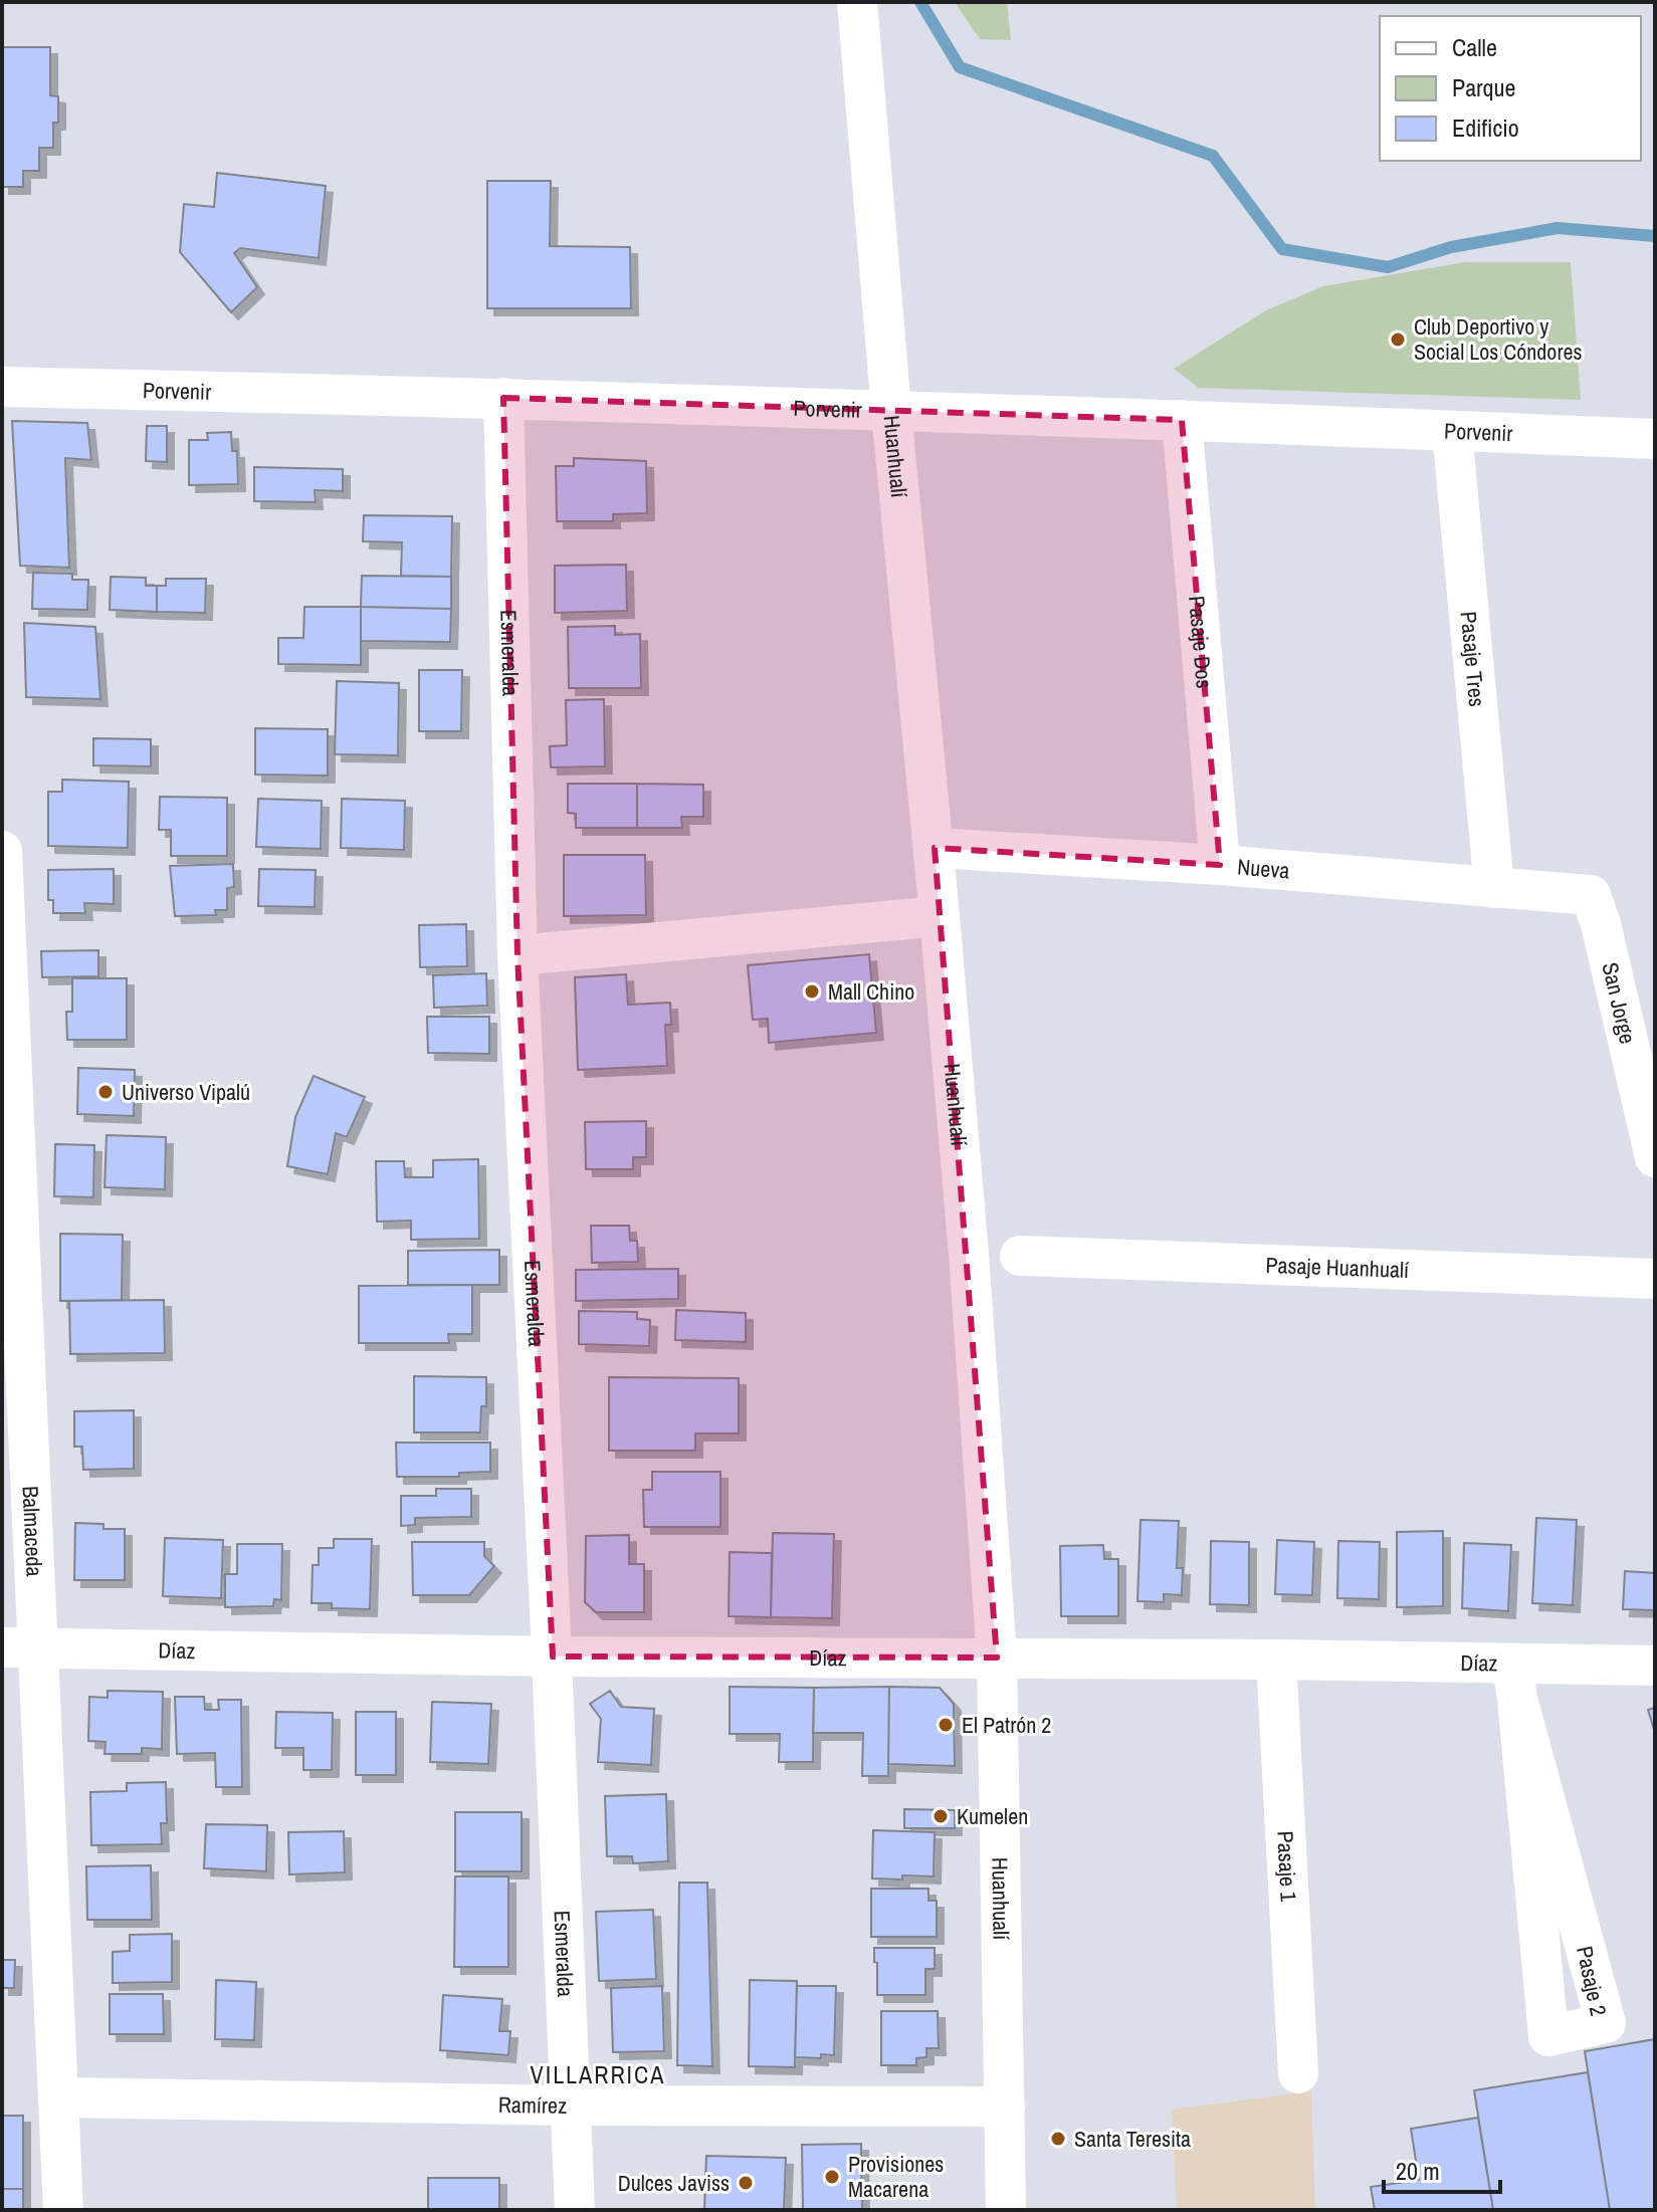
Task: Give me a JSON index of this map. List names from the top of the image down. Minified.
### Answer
{"streets":{"street":["Porvenir","Huanhualí","Pasaje Dos","Esmeralda","Pasaje Tres","Nueva","San Jorge","Pasaje Huanhualí","Balmaceda","Díaz","Pasaje 1","Pasaje 2","Ramírez"]},"crossings":[["Porvenir","Huanhualí"],["Porvenir","Pasaje Dos"],["Porvenir","Esmeralda"],["Porvenir","Pasaje Tres"],["Huanhualí","Nueva"],["Huanhualí","Díaz"],["Huanhualí","Ramírez"],["Pasaje Dos","Nueva"],["Esmeralda","Díaz"],["Esmeralda","Ramírez"],["Pasaje Tres","Nueva"],["Nueva","San Jorge"],["Balmaceda","Díaz"],["Balmaceda","Ramírez"],["Díaz","Pasaje 1"],["Díaz","Pasaje 2"]],"districts":["VILLARRICA"],"places":["Club Deportivo y Social Los Cóndores","Mall Chino","Universo Vipalú","El Patrón 2","Kumelen","Santa Teresita","Provisiones Macarena","Dulces Javiss"],"legend":["Calle","Parque","Edificio"],"scale_bar":"20 m"}
